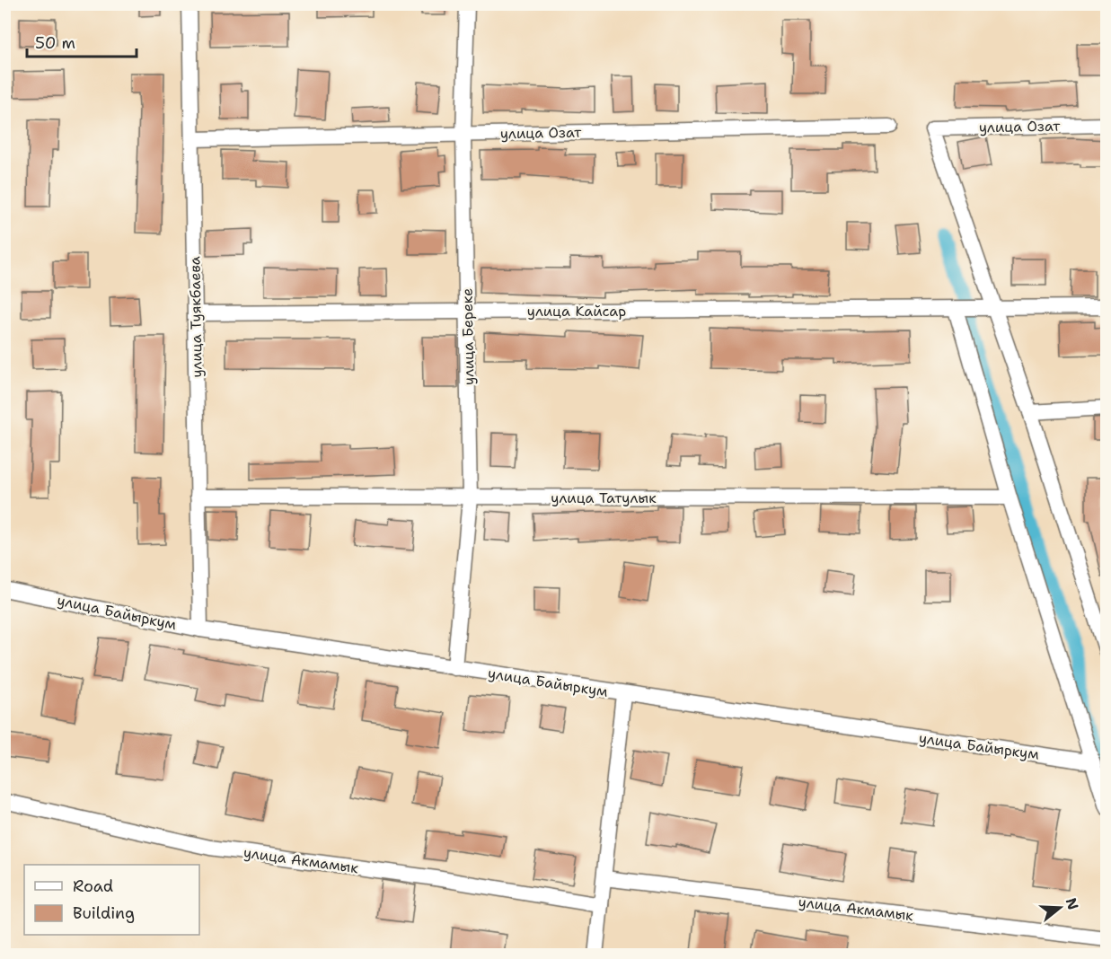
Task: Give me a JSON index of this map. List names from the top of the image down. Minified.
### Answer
{"streets":{"street":["улица Озат","улица Кайсар","улица Туякбаева","улица Береке","улица Татулык","улица Байыркум","улица Акмамык"]},"crossings":[["улица Озат","улица Кайсар"],["улица Озат","улица Туякбаева"],["улица Озат","улица Береке"],["улица Кайсар","улица Туякбаева"],["улица Кайсар","улица Береке"],["улица Туякбаева","улица Татулык"],["улица Туякбаева","улица Байыркум"],["улица Береке","улица Татулык"],["улица Береке","улица Байыркум"]],"legend":["Road","Building"],"scale_bar":"50 m","north":"right"}
